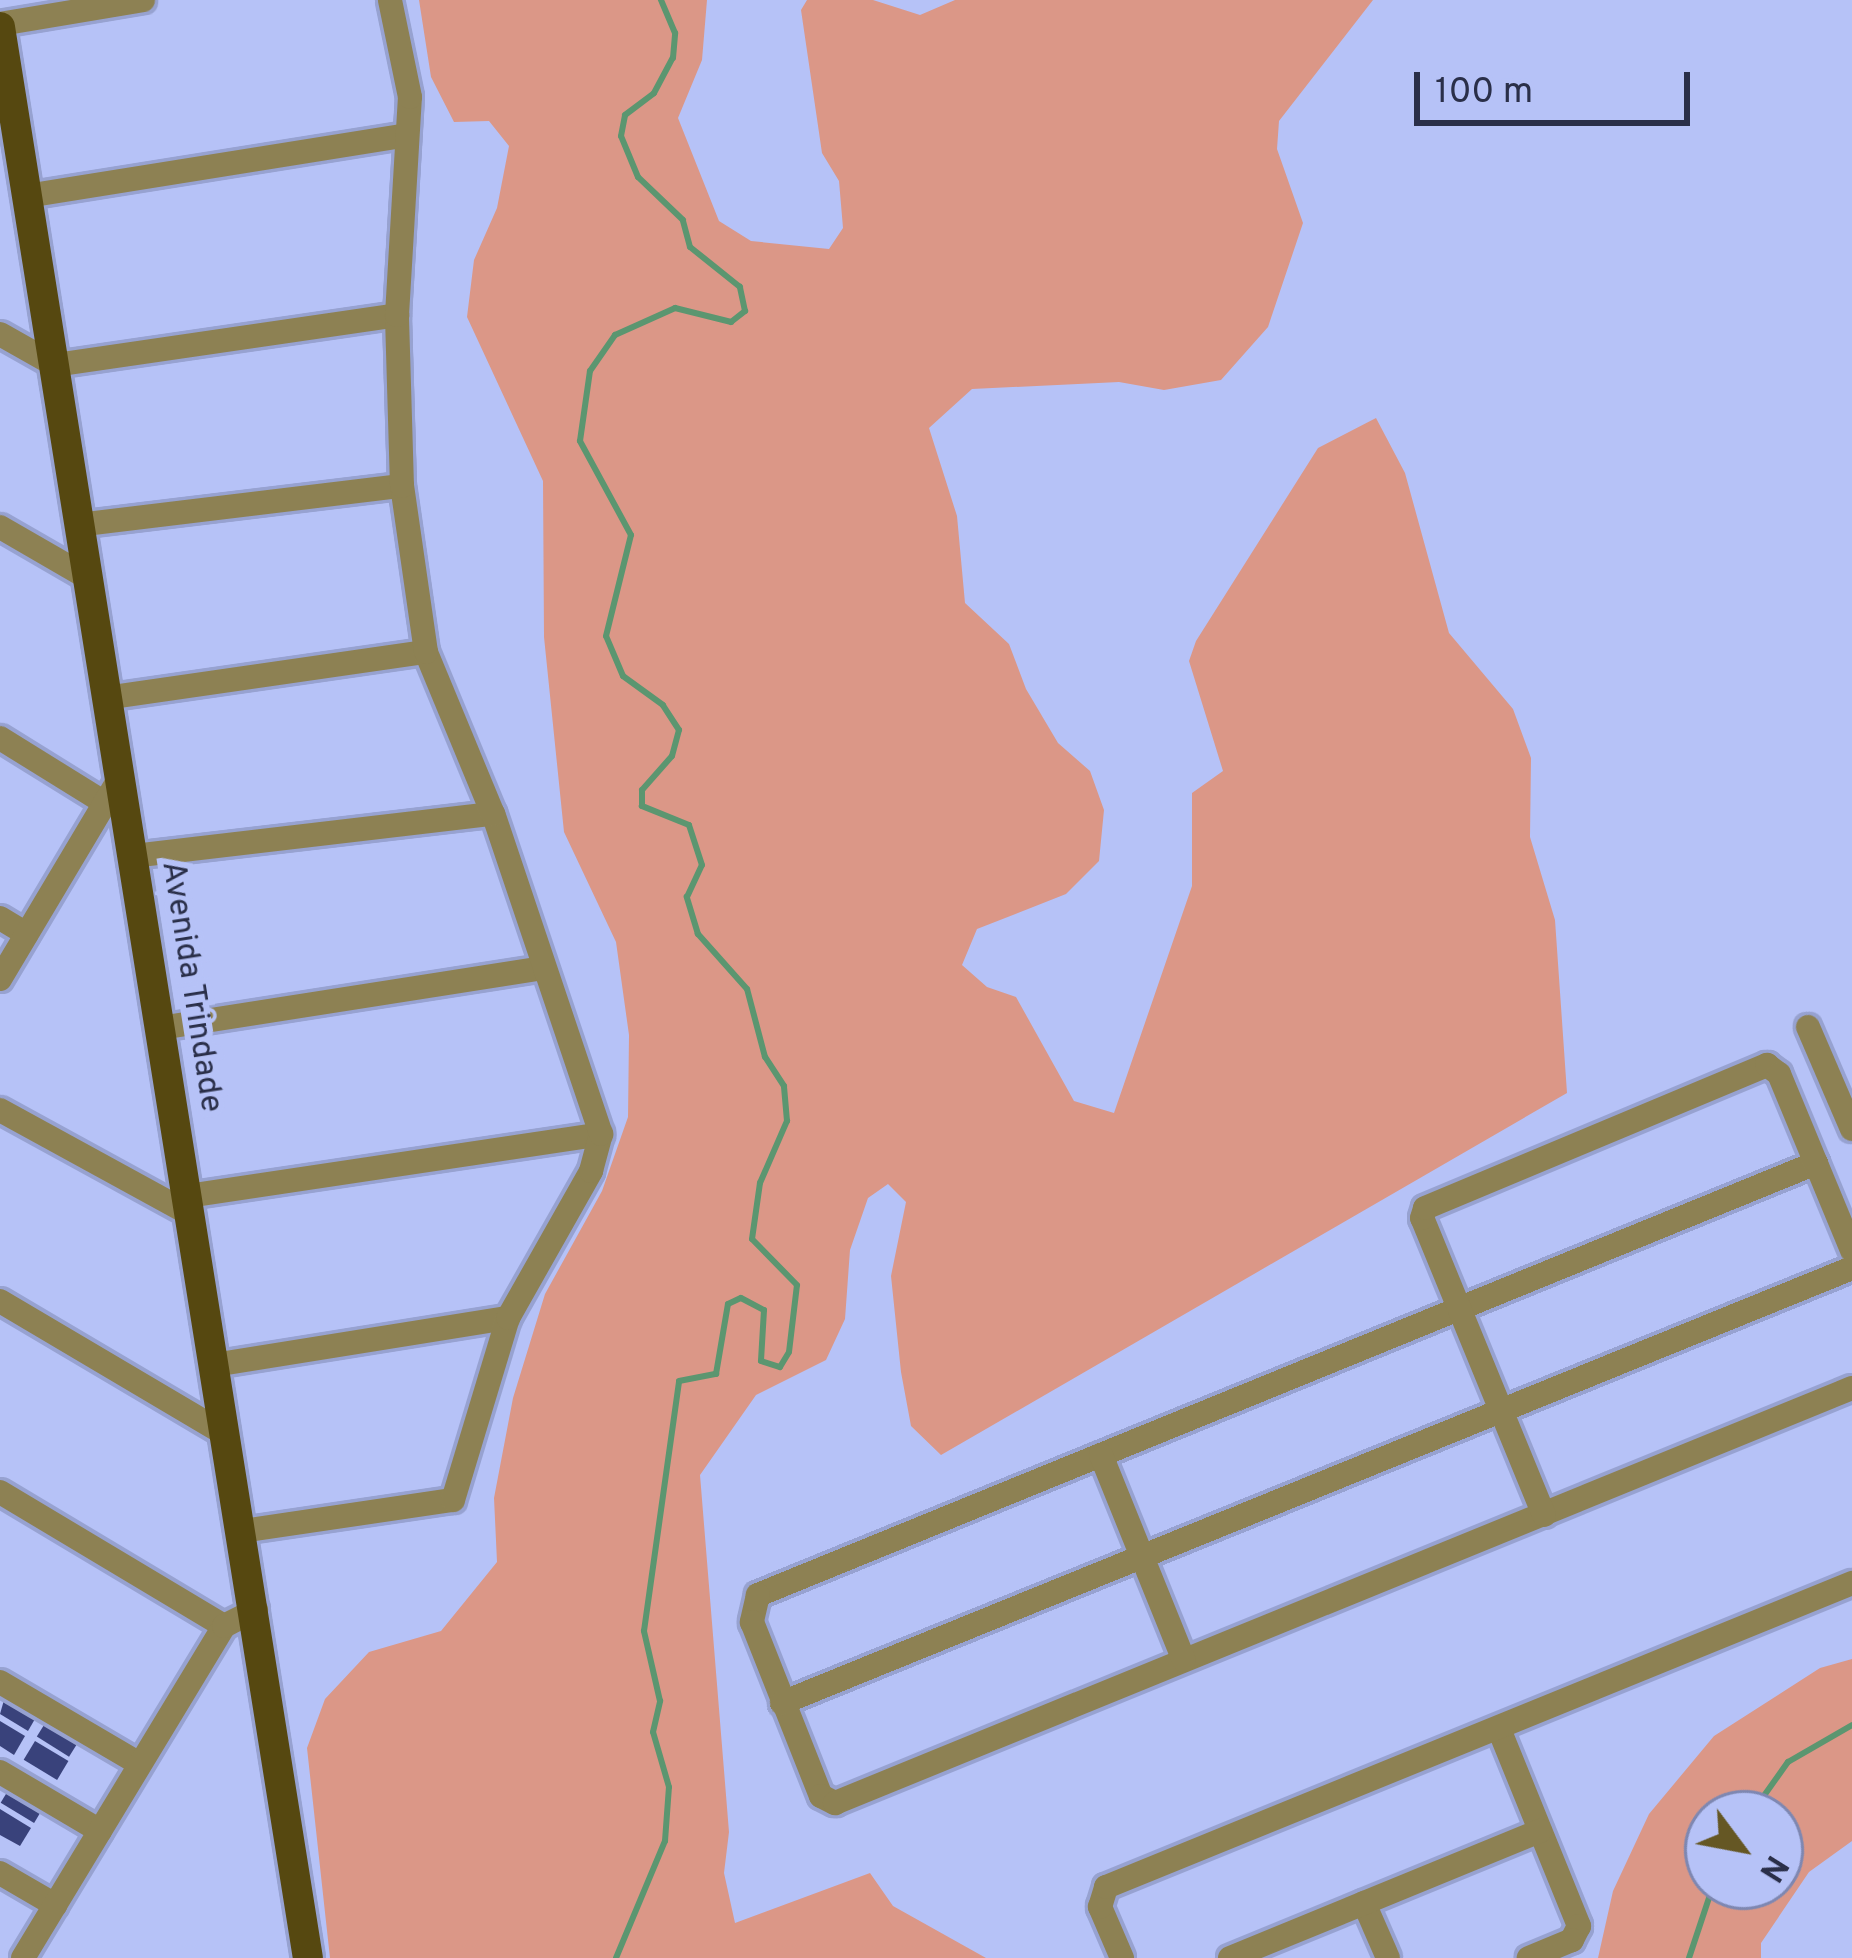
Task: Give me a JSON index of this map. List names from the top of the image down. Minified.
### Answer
{"streets":{"main road":["Avenida Trindade"]},"scale_bar":"100 m","north":"bottom right"}
